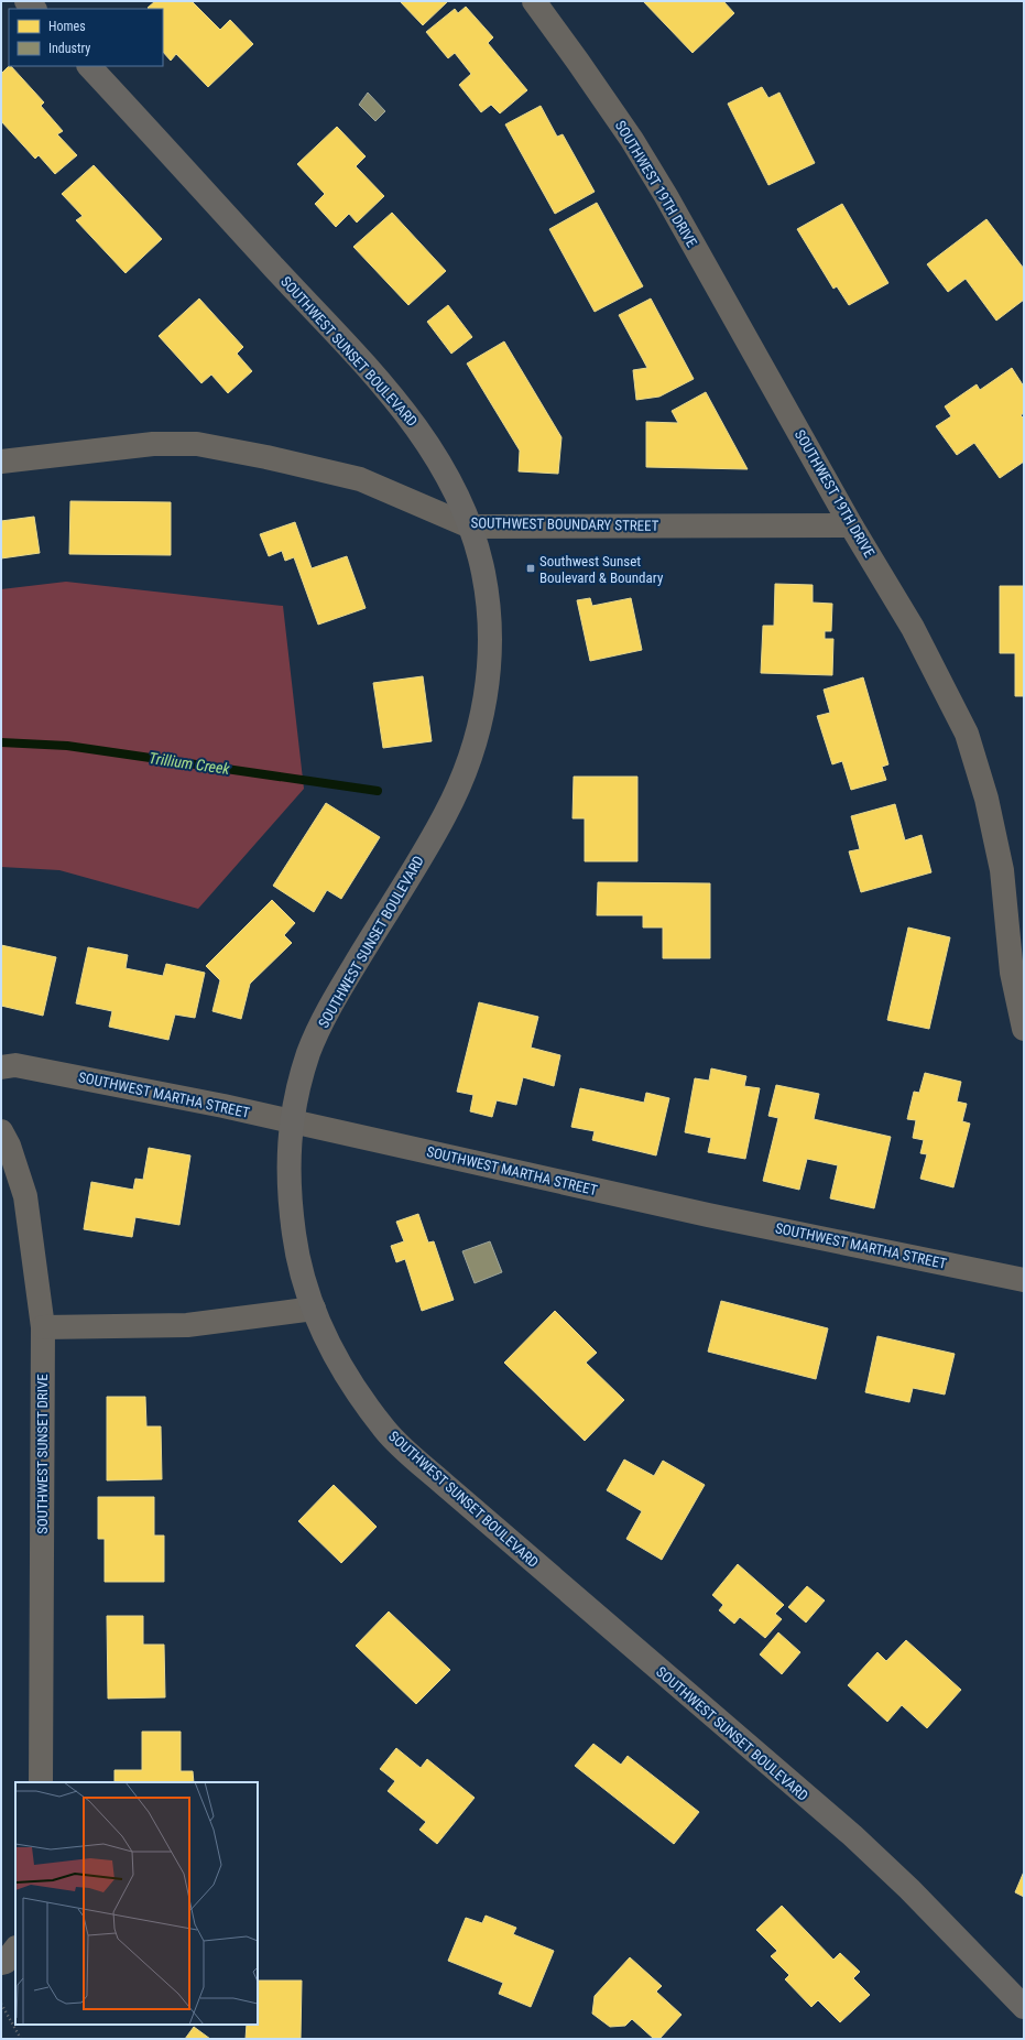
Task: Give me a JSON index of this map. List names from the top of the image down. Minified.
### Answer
{"streets":{"street":["SOUTHWEST 19TH DRIVE","SOUTHWEST SUNSET BOULEVARD","SOUTHWEST BOUNDARY STREET","SOUTHWEST MARTHA STREET","SOUTHWEST SUNSET DRIVE"]},"crossings":[["SOUTHWEST 19TH DRIVE","SOUTHWEST BOUNDARY STREET"],["SOUTHWEST SUNSET BOULEVARD","SOUTHWEST BOUNDARY STREET"],["SOUTHWEST SUNSET BOULEVARD","SOUTHWEST MARTHA STREET"]],"water":["Trillium Creek"],"places":{"transit":["Southwest Sunset Boulevard & Boundary"]},"legend":["Homes","Industry"]}
